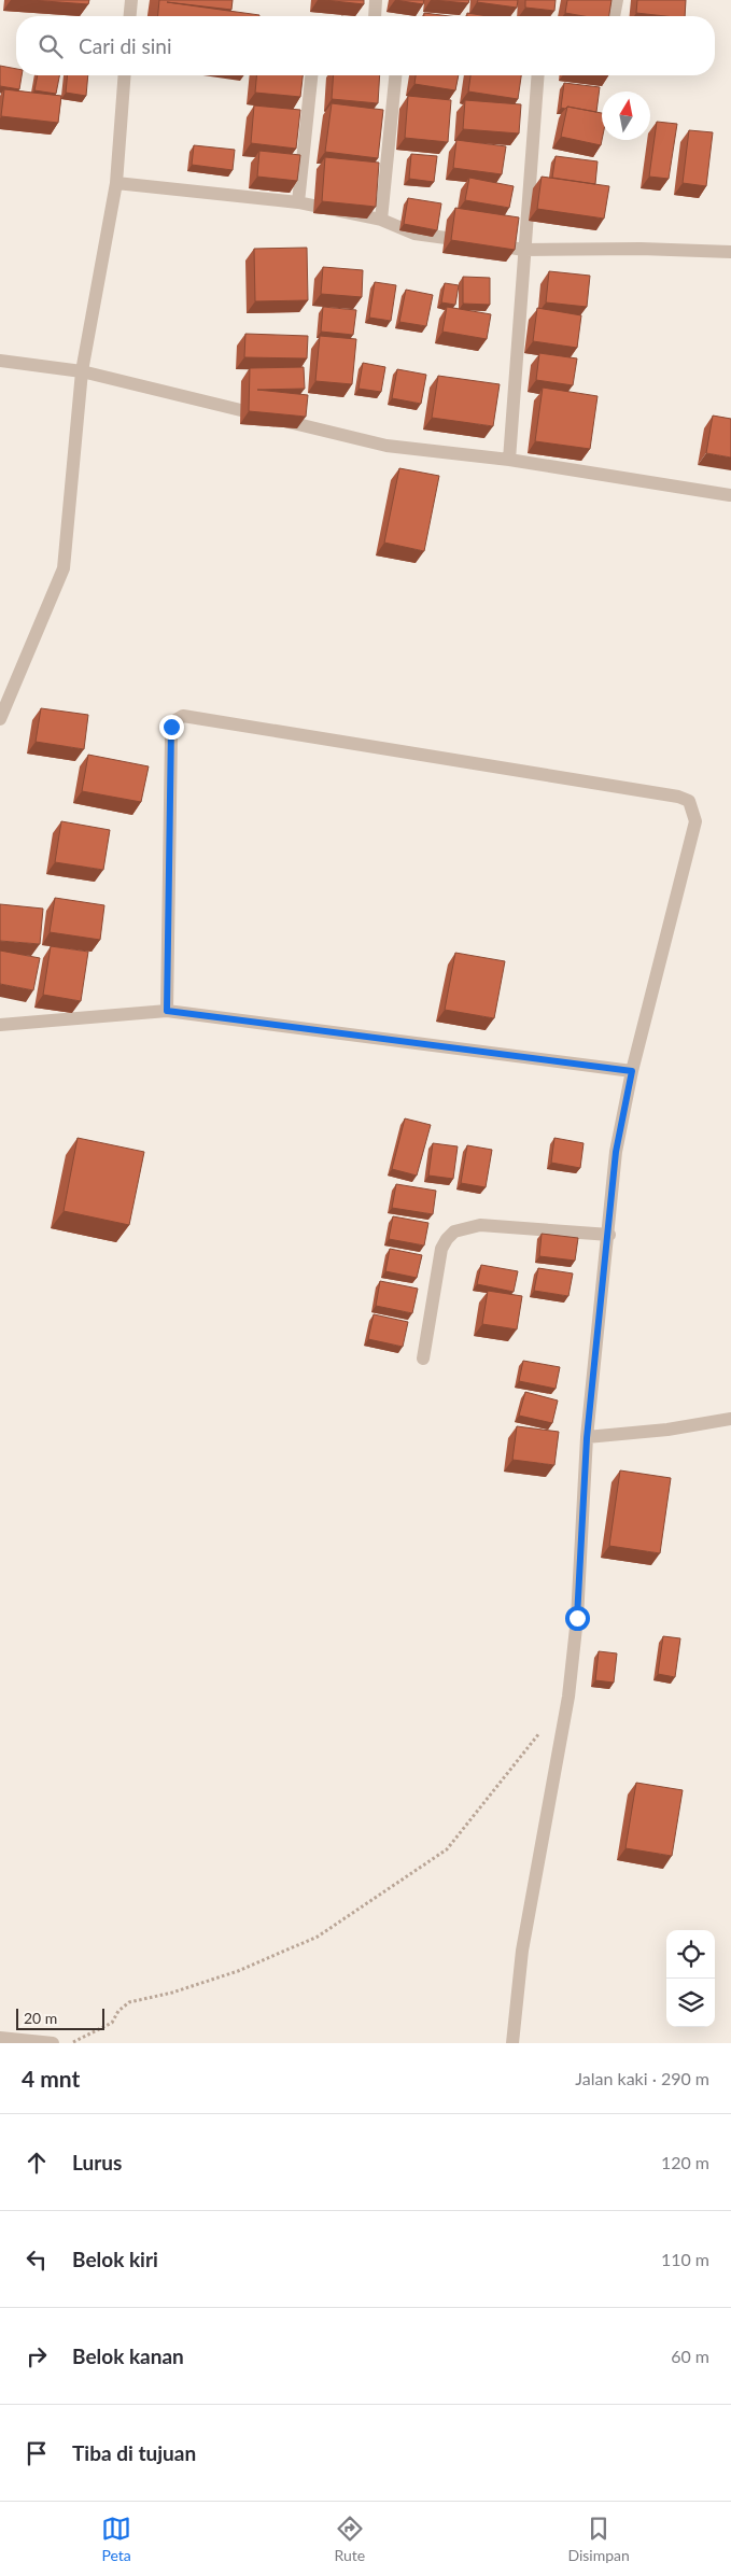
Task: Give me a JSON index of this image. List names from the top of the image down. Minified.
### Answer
{"scale_bar":"20 m","north":"top","page":{"search":"Cari di sini","scale":"20 m","heading":["4 mnt","Jalan kaki · 290 m"],"list":[["Lurus","120 m"],["Belok kiri","110 m"],["Belok kanan","60 m"],"Tiba di tujuan"],"nav":["Peta","Rute","Disimpan"]}}
